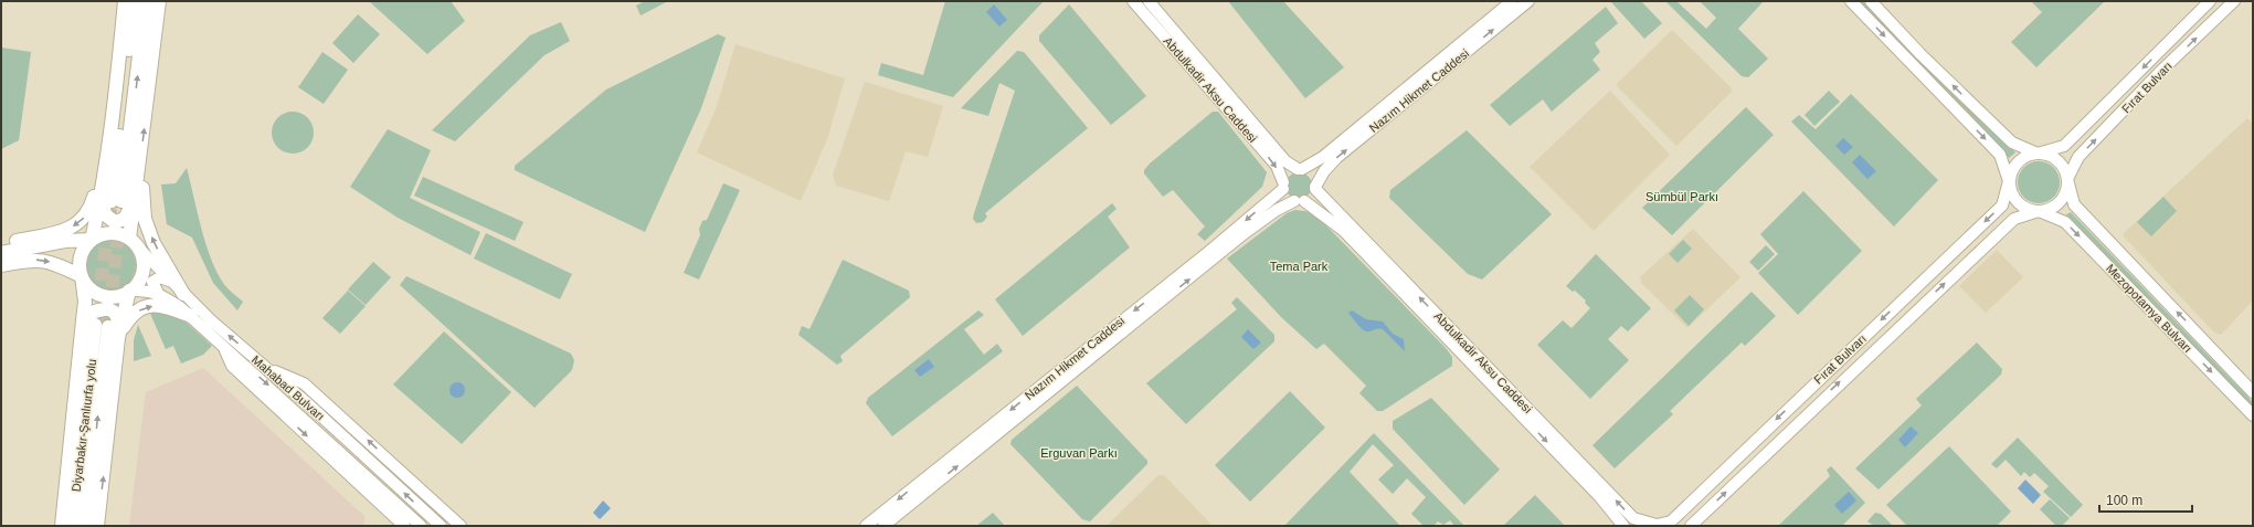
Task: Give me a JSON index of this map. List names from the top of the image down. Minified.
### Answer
{"streets":{"highway":["Diyarbakır-Şanlıurfa yolu"],"main road":["Fırat Bulvarı","Abdulkadir Aksu Caddesi","Nazım Hikmet Caddesi","Mezopotamya Bulvarı","Mahabad Bulvarı"]},"crossings":[["Fırat Bulvarı","Abdulkadir Aksu Caddesi"],["Fırat Bulvarı","Mezopotamya Bulvarı"],["Abdulkadir Aksu Caddesi","Nazım Hikmet Caddesi"]],"parks":["Sümbül Parkı","Tema Park","Erguvan Parkı"],"scale_bar":"100 m"}
